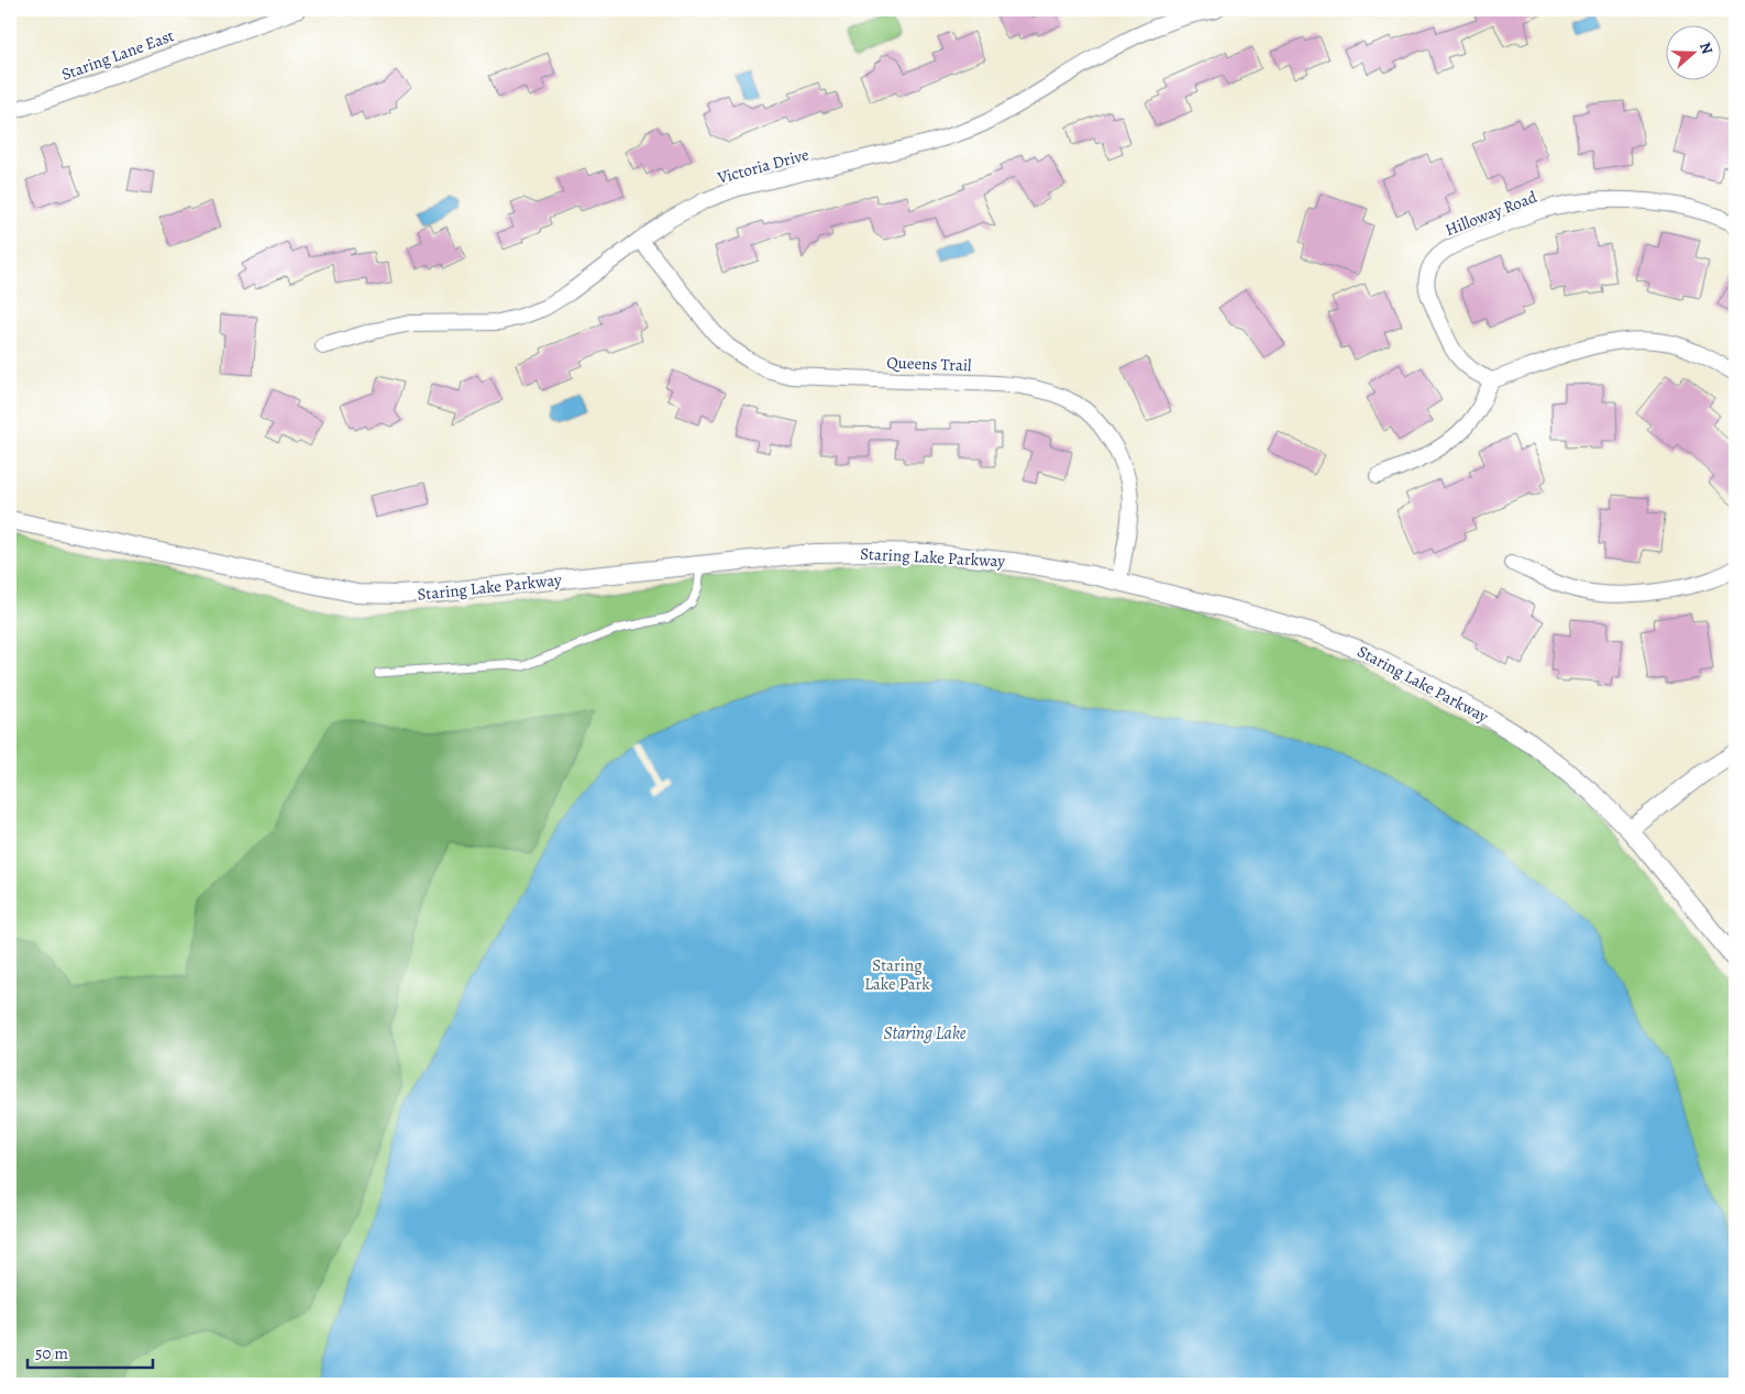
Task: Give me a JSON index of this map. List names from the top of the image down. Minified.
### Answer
{"streets":{"street":["Staring Lane East","Victoria Drive","Hilloway Road","Queens Trail","Staring Lake Parkway"]},"crossings":[["Victoria Drive","Queens Trail"],["Queens Trail","Staring Lake Parkway"]],"water":["Staring Lake"],"parks":["Staring Lake Park"],"scale_bar":"50 m","north":"right"}
